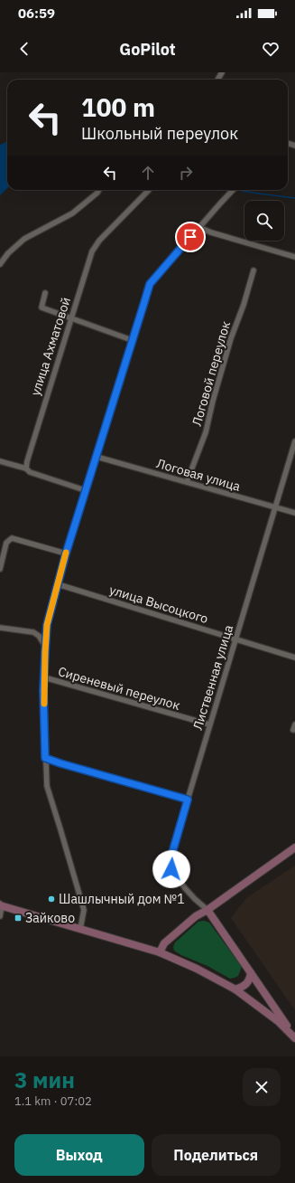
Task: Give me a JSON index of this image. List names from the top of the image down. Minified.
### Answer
{"streets":{"street":["улица Ахматовой","Логовой переулок","Логовая улица","улица Высоцкого","Лиственная улица","Сиреневый переулок"]},"crossings":[["Логовой переулок","Логовая улица"],["Логовая улица","Лиственная улица"],["улица Высоцкого","Лиственная улица"],["Лиственная улица","Сиреневый переулок"]],"places":{"other":["Шашлычный дом №1"],"transit":["Зайково"]},"page":{"status":"06:59","header":"GoPilot","turn":["100 m","Школьный переулок"],"heading":["3 мин","1.1 km · 07:02"],"buttons":["Выход","Поделиться"]}}
